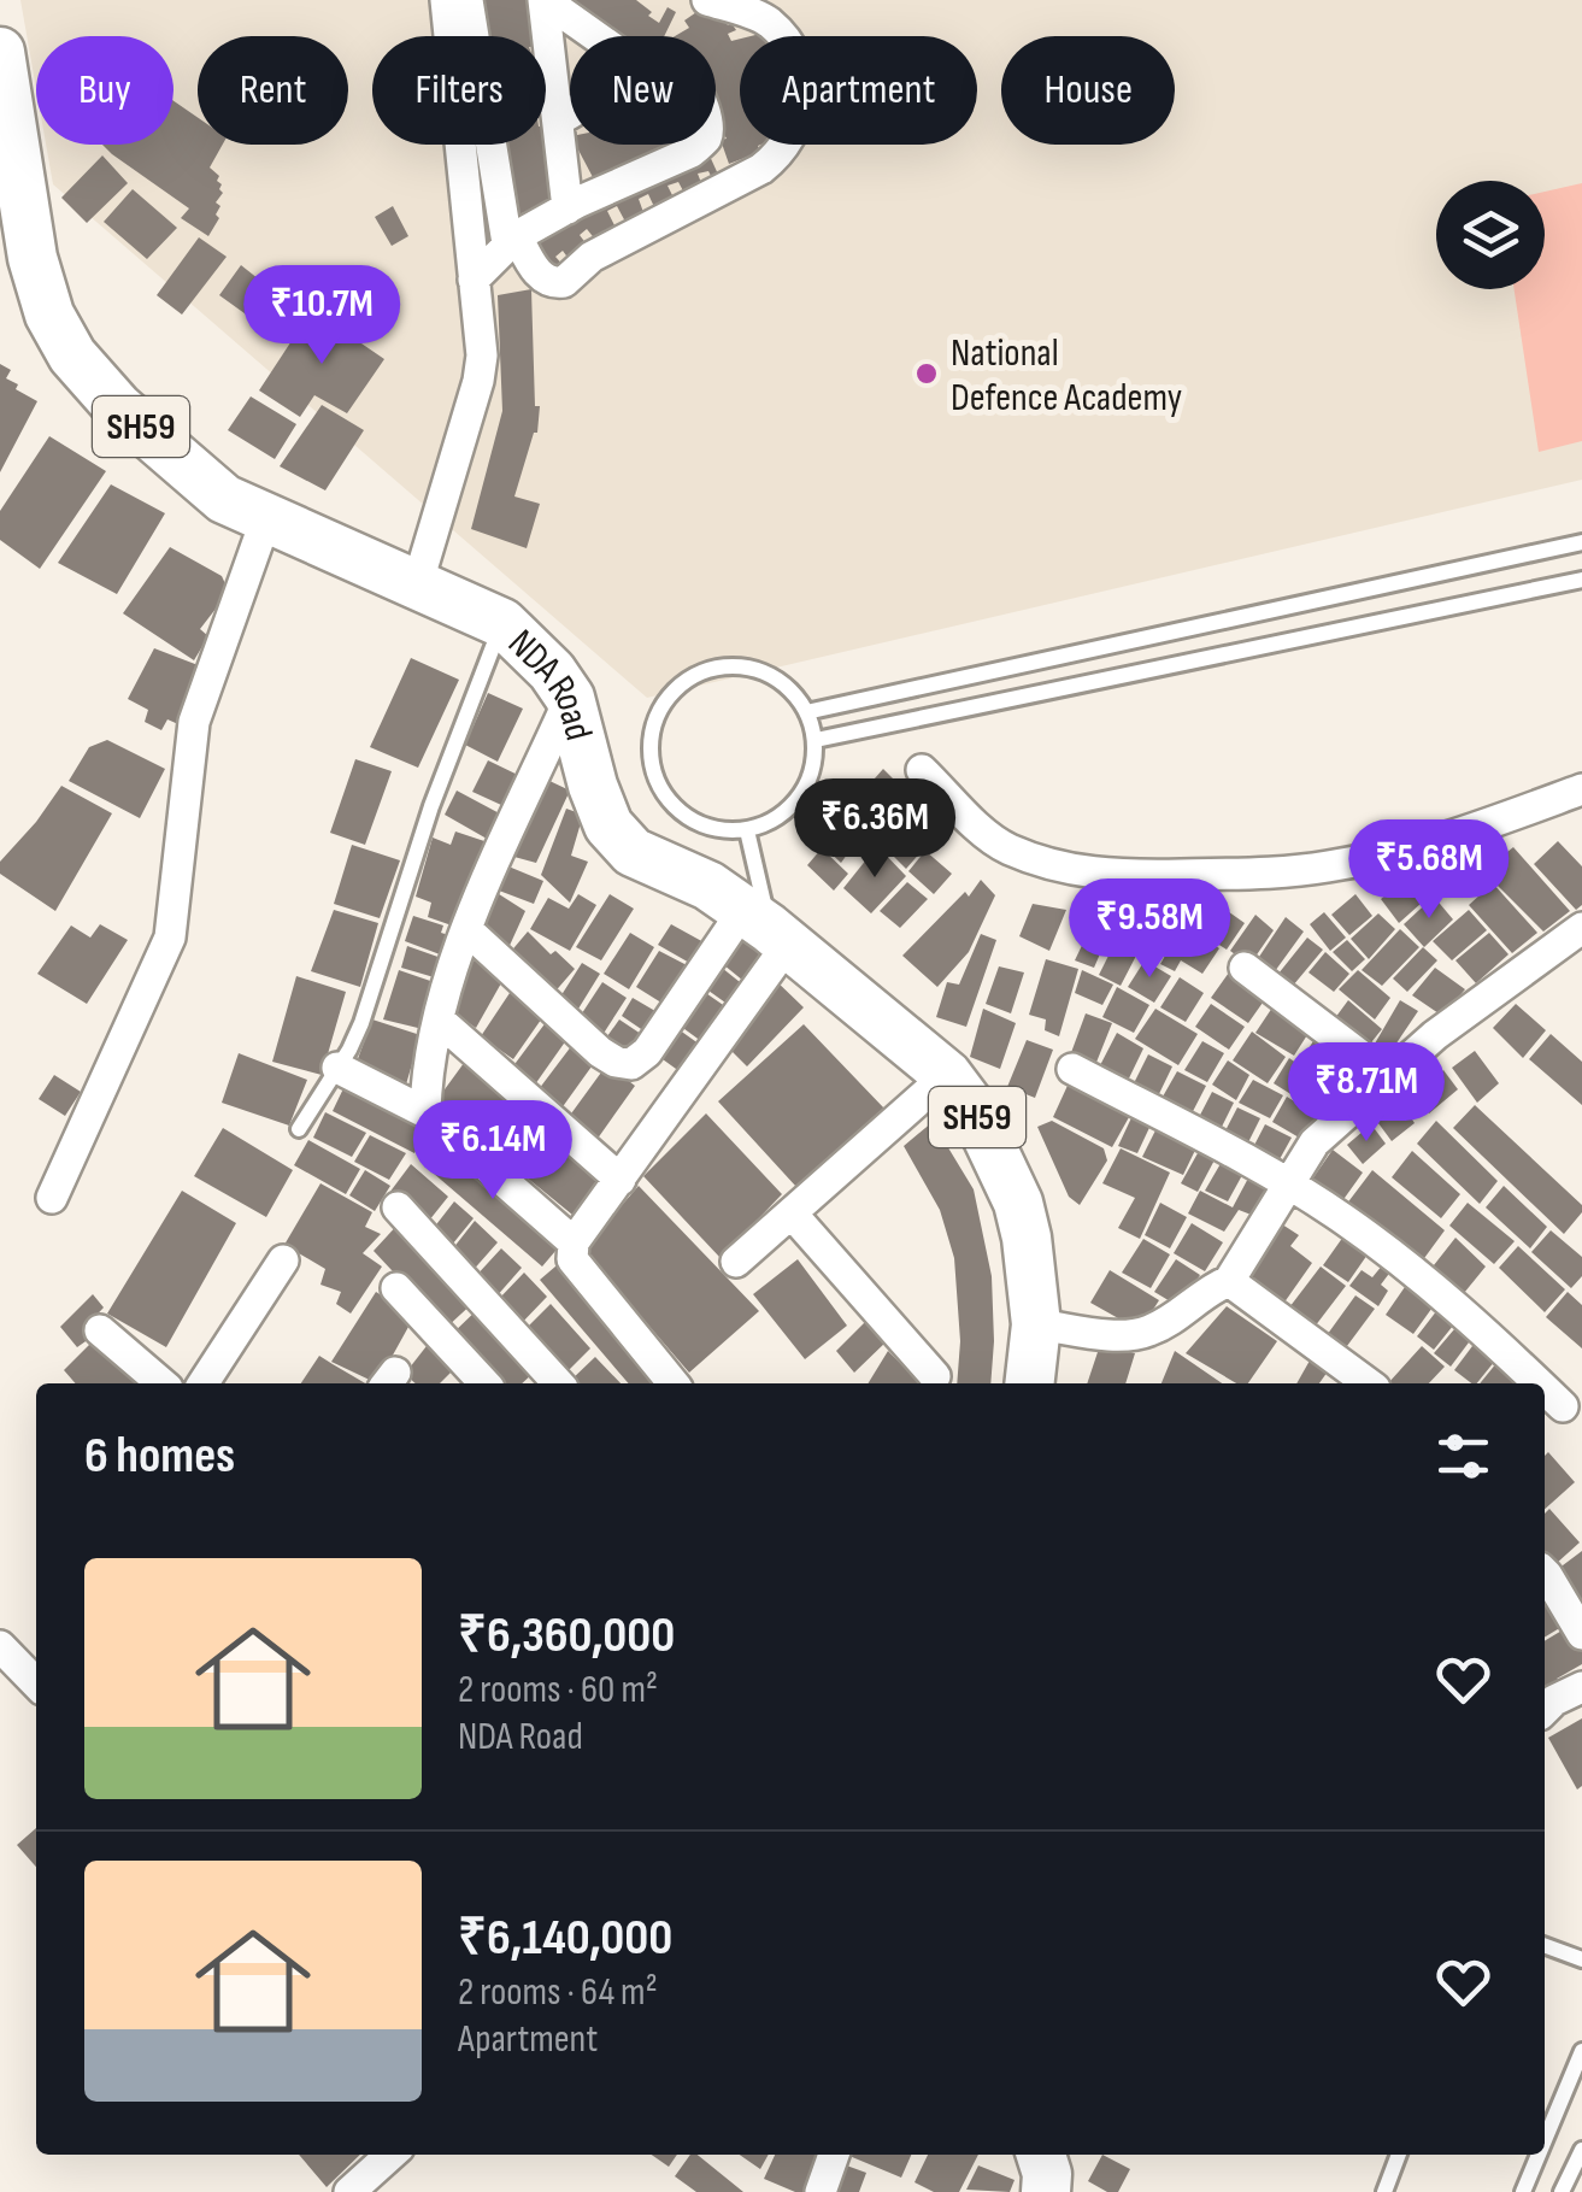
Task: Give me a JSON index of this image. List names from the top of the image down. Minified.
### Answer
{"streets":{"main road":["SH59","NDA Road"]},"places":["National Defence Academy"],"page":{"chip":["Buy","Rent","Filters","New","Apartment","House"],"price":["₹10.7M","₹6.36M","₹5.68M","₹9.58M","₹8.71M","₹6.14M"],"heading":"6 homes","list":[{"name":"₹6,360,000","note":"2 rooms · 60 m² · NDA Road"},{"name":"₹6,140,000","note":"2 rooms · 64 m² · Apartment"}]}}
